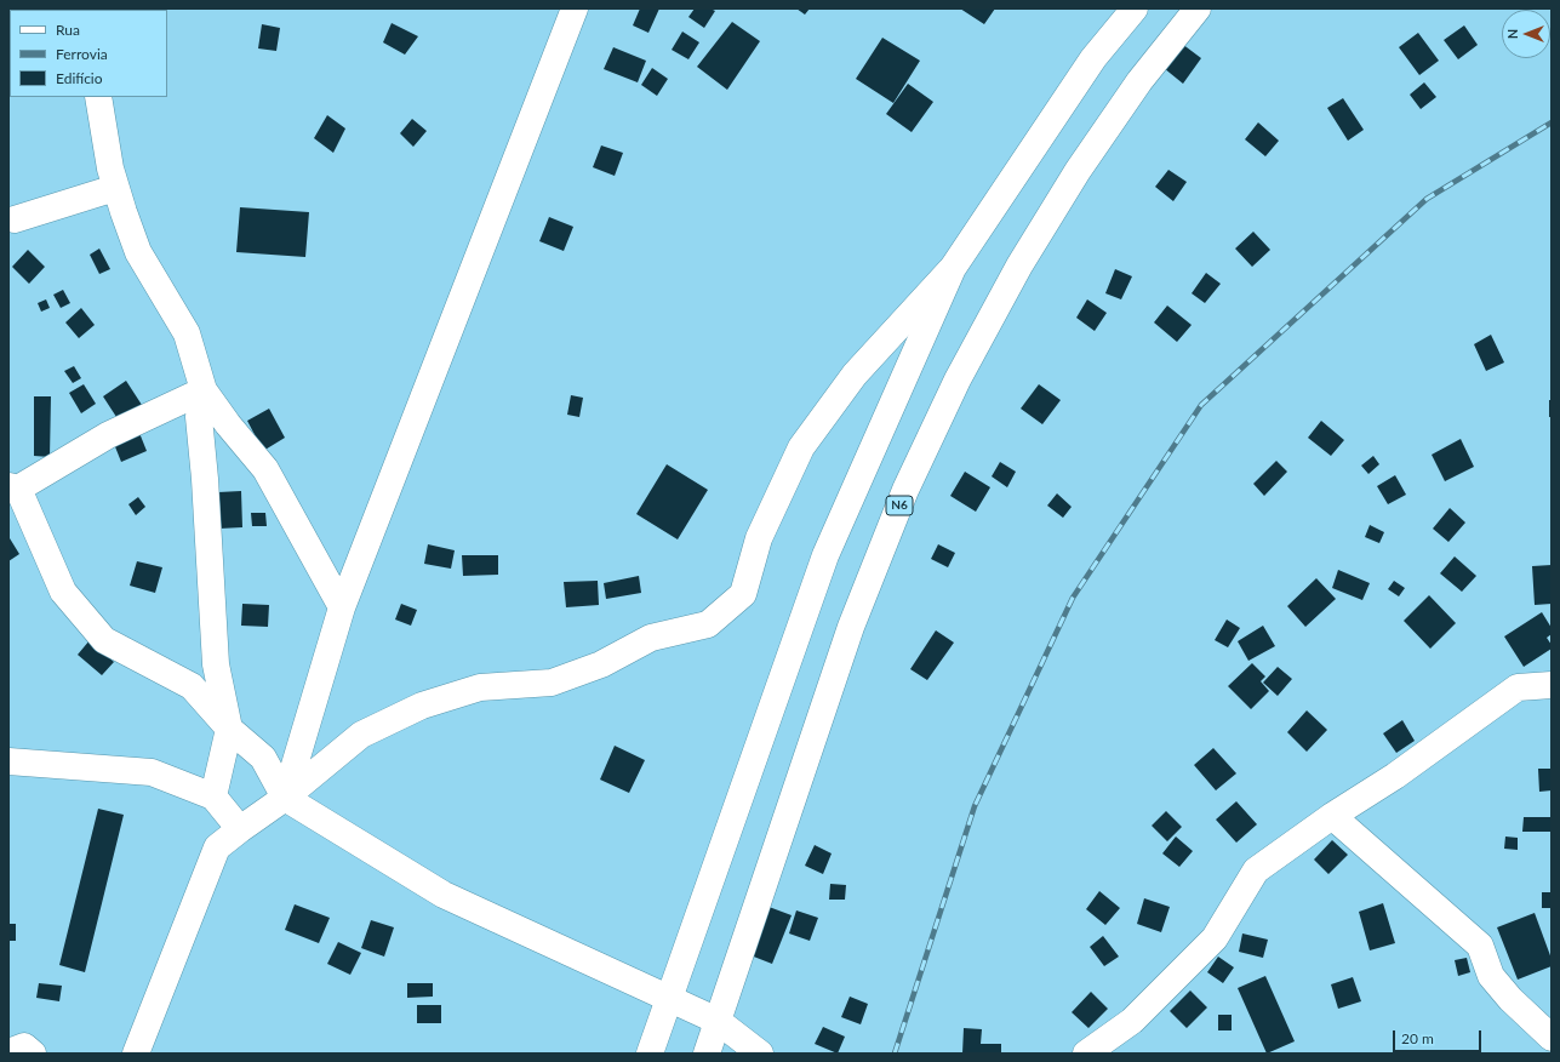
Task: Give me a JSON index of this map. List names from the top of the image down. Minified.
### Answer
{"streets":{"main road":["N6"]},"legend":["Rua","Ferrovia","Edifício"],"scale_bar":"20 m","north":"left"}
